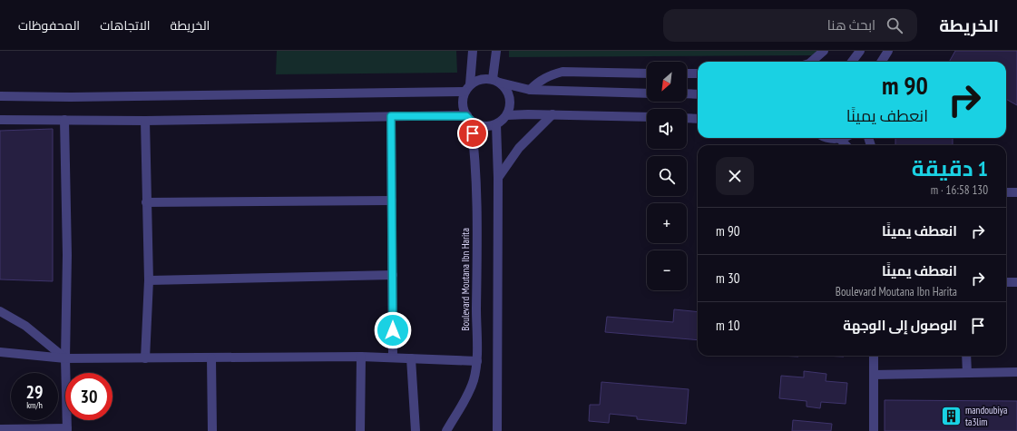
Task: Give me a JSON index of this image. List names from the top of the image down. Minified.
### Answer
{"streets":{"street":["Boulevard Moutana Ibn Harita"]},"places":{"building":["mandoubiya ta3lim"]},"north":"bottom left","page":{"header":"الخريطة","search":"ابحث هنا","nav":["الخريطة","الاتجاهات","المحفوظات"],"map_buttons":["+","−"],"turn":["90 m","انعطف يمينًا"],"heading":["1 دقيقة","130 m · 16:58"],"list":[{"name":"انعطف يمينًا","value":"90 m"},{"name":"انعطف يمينًا","note":"Boulevard Moutana Ibn Harita","value":"30 m"},{"name":"الوصول إلى الوجهة","value":"10 m"}],"speed":"29 km/h","limit":"30"}}
